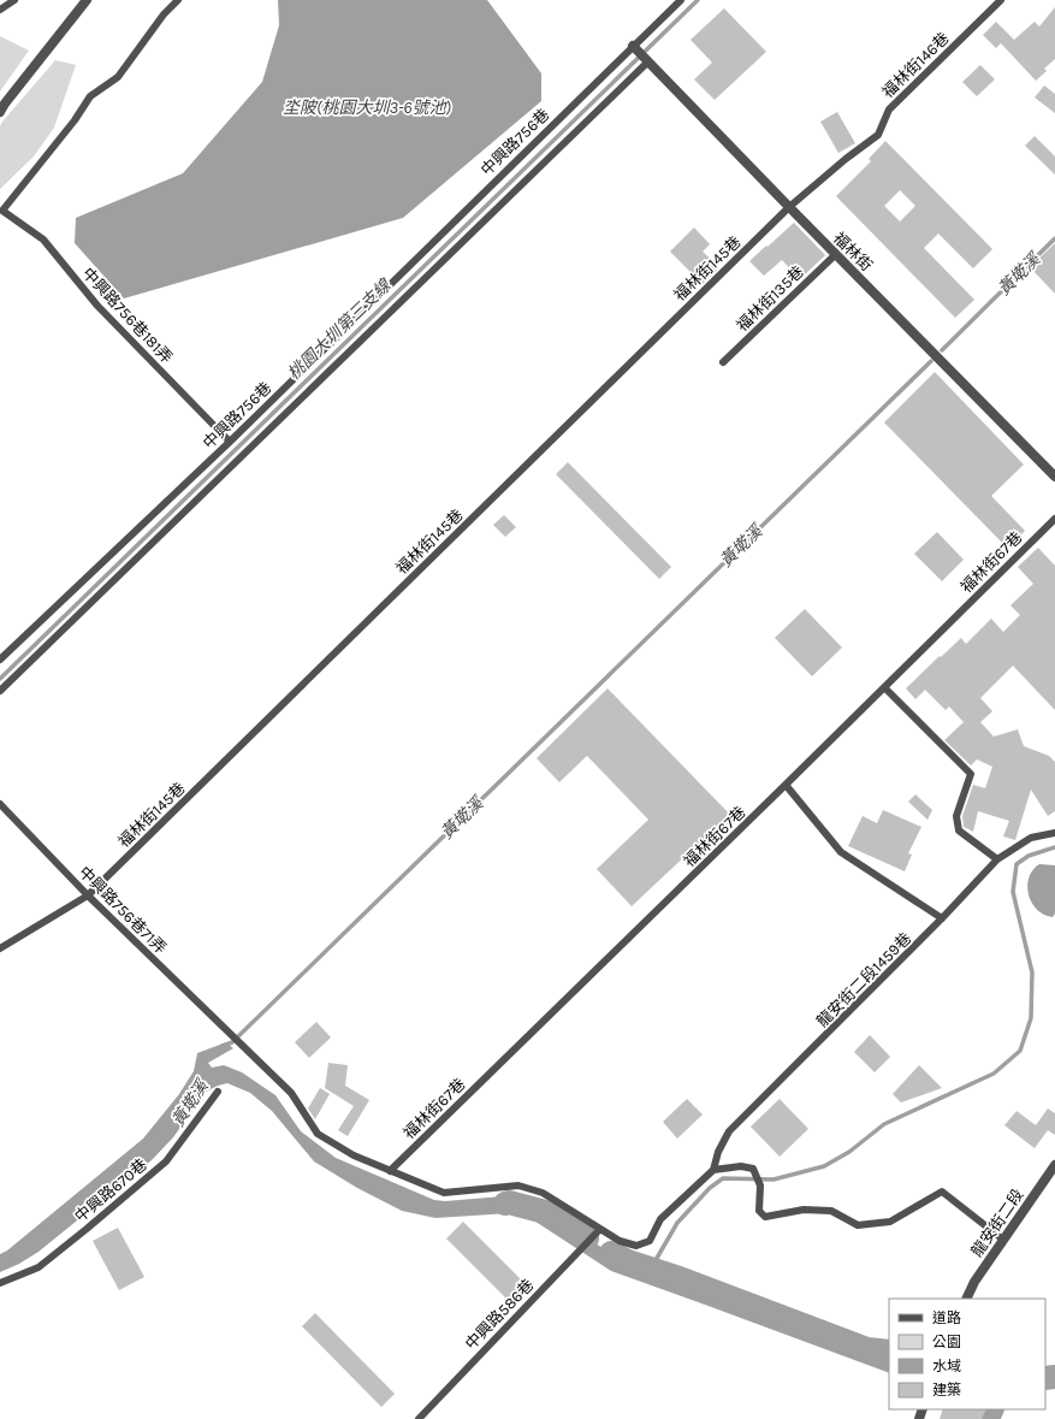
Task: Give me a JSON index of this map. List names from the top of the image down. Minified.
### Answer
{"streets":{"street":["福林街","龍安街二段"],"lane":["福林街146巷","中興路756巷","福林街145巷","福林街135巷","中興路756巷181弄","福林街67巷","中興路756巷71弄","龍安街二段1459巷","中興路670巷","中興路586巷"]},"crossings":[["福林街146巷","福林街"],["福林街146巷","福林街145巷"],["中興路756巷","福林街"],["中興路756巷","中興路756巷181弄"],["福林街","福林街145巷"],["福林街","福林街135巷"],["福林街145巷","中興路756巷71弄"],["福林街67巷","中興路756巷71弄"],["中興路756巷71弄","龍安街二段1459巷"],["中興路756巷71弄","中興路586巷"]],"water":["坔陂(桃園大圳3-6號池)","黃墘溪","桃園大圳第三支線"],"legend":["道路","公園","水域","建築"]}
